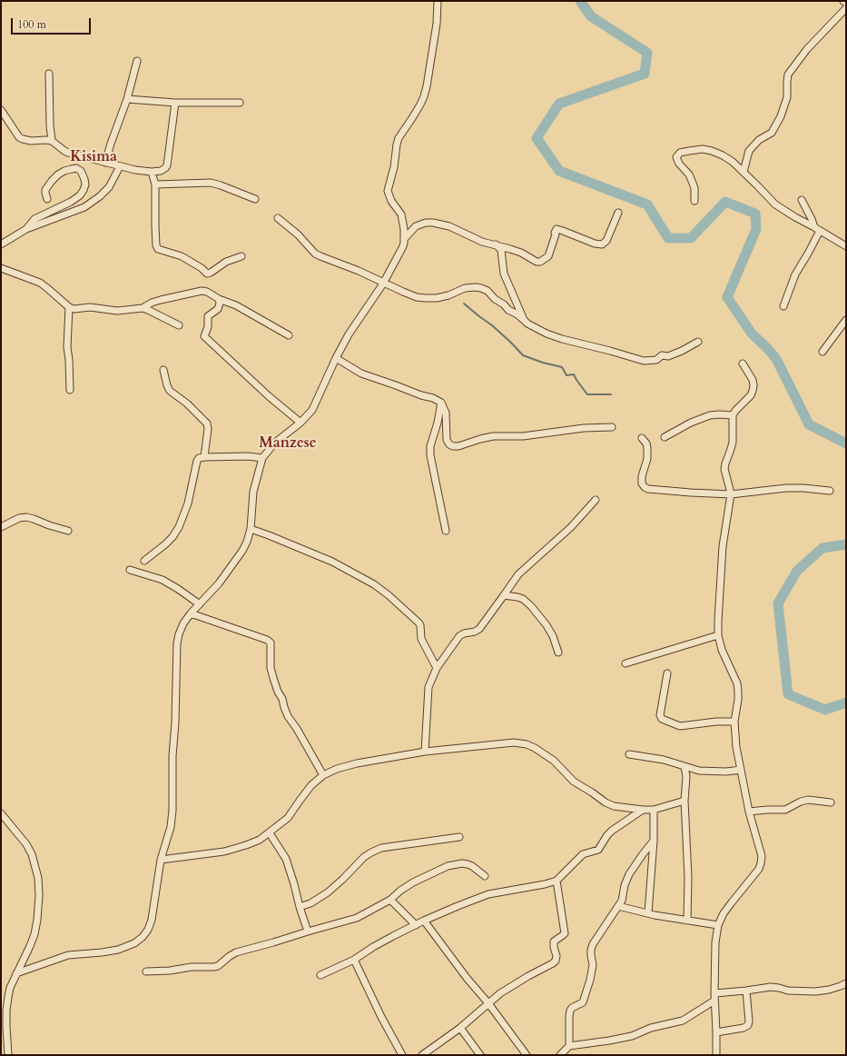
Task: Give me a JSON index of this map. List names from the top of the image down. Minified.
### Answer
{"districts":["Kisima","Manzese"],"scale_bar":"100 m"}
